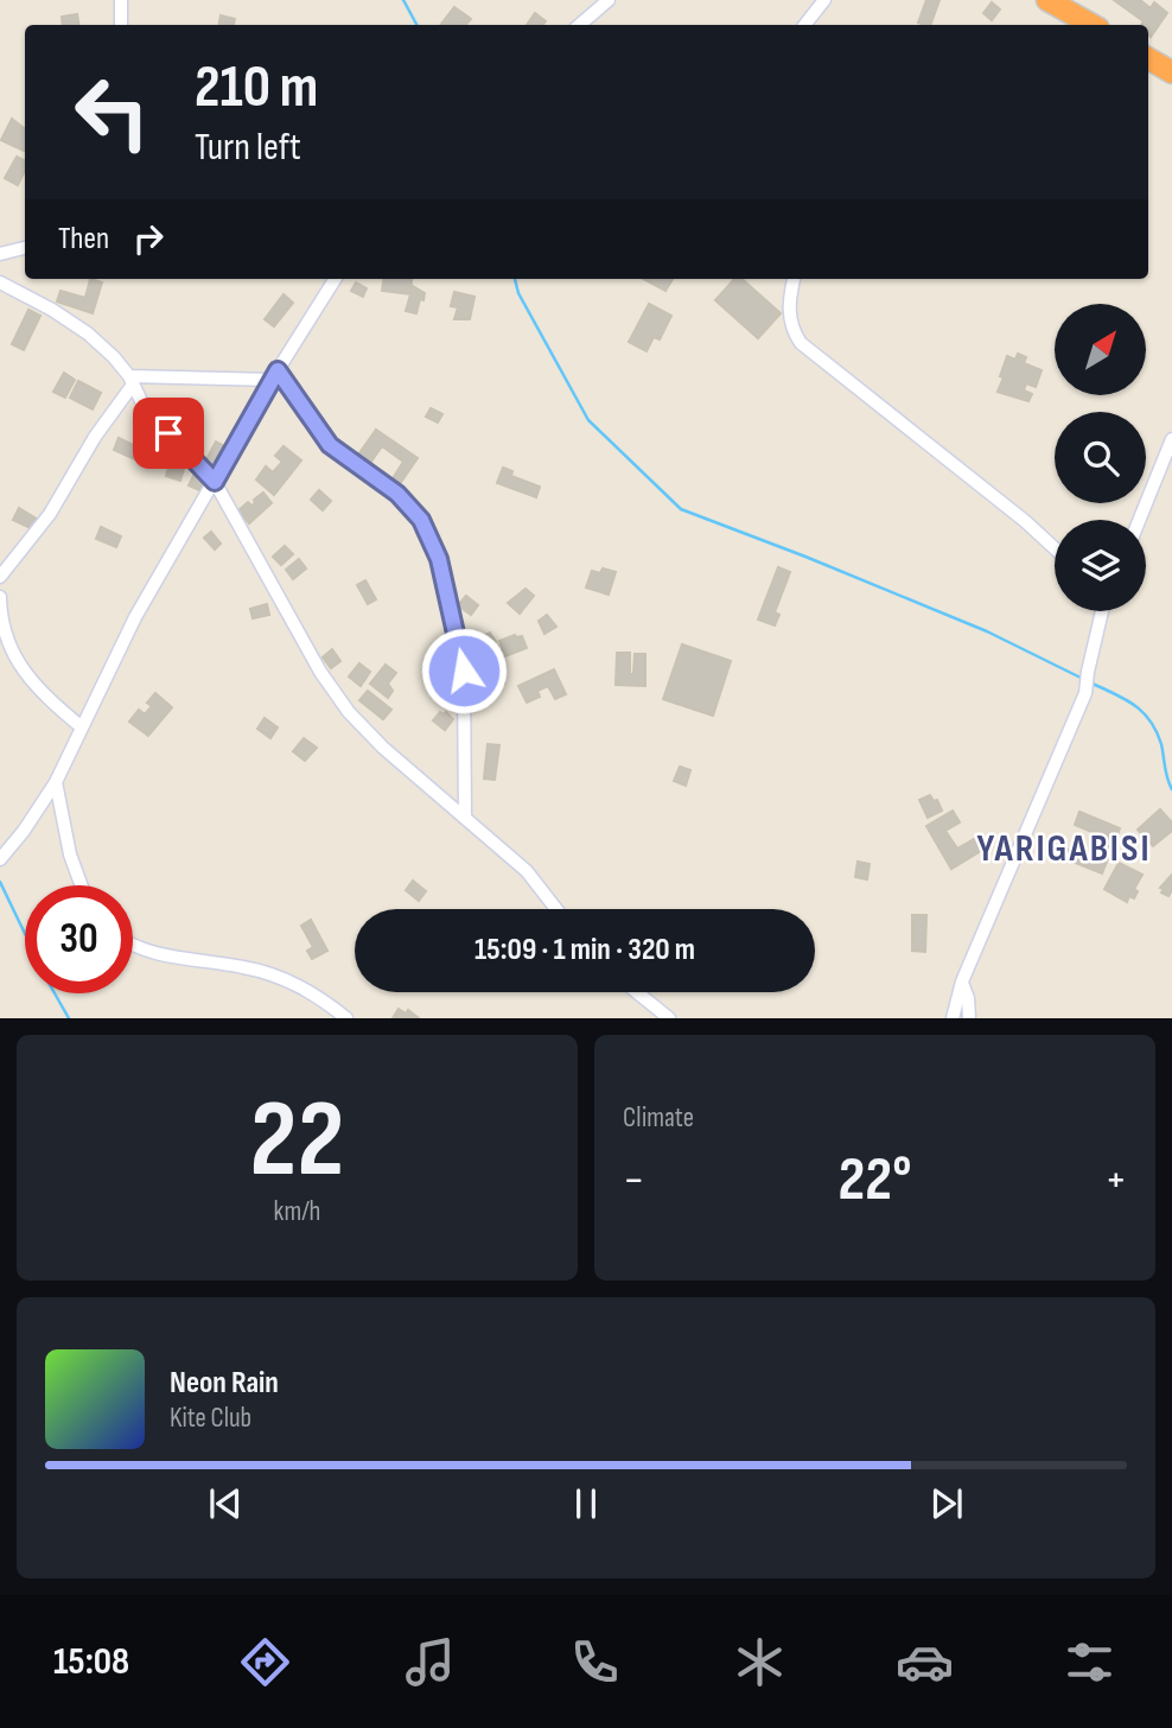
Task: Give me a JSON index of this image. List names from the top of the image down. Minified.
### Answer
{"districts":["YARIGABISI"],"north":"top right","page":{"turn":["210 m","Turn left"],"then":"Then","limit":"30","trip":"15:09 · 1 min · 320 m","tile":[["22","km/h"],"Climate"],"heat":["−","22°","+"],"song":["Neon Rain","Kite Club"],"tabs":"15:08"}}
